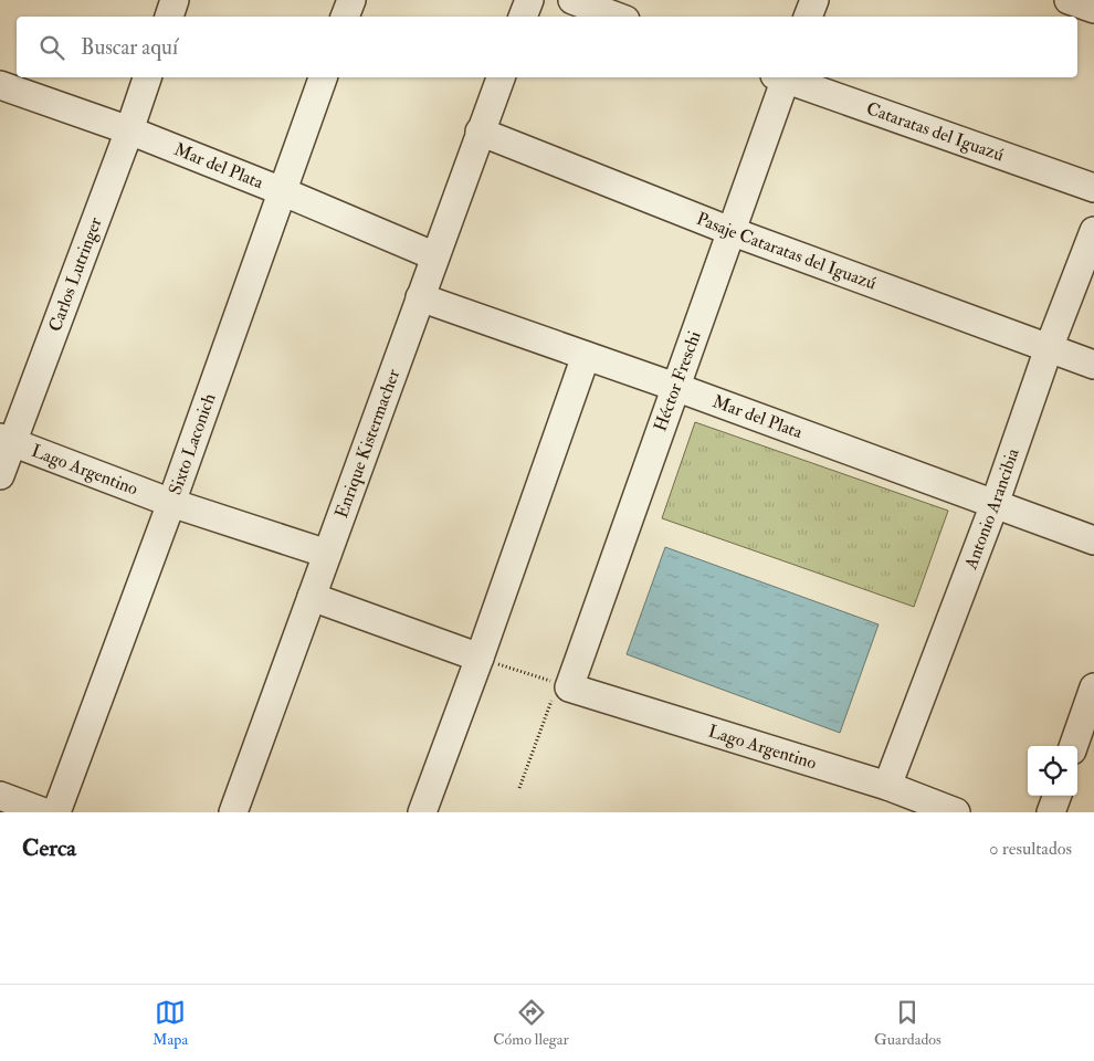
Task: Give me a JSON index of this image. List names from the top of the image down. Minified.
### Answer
{"streets":{"street":["Cataratas del Iguazú","Mar del Plata","Pasaje Cataratas del Iguazú","Carlos Lutringer","Héctor Freschi","Enrique Kistermacher","Sixto Laconich","Lago Argentino","Antonio Arancibia"]},"crossings":[["Mar del Plata","Carlos Lutringer"],["Mar del Plata","Héctor Freschi"],["Mar del Plata","Enrique Kistermacher"],["Mar del Plata","Sixto Laconich"],["Mar del Plata","Antonio Arancibia"],["Pasaje Cataratas del Iguazú","Héctor Freschi"],["Pasaje Cataratas del Iguazú","Enrique Kistermacher"],["Pasaje Cataratas del Iguazú","Antonio Arancibia"],["Carlos Lutringer","Lago Argentino"],["Héctor Freschi","Lago Argentino"],["Enrique Kistermacher","Lago Argentino"],["Sixto Laconich","Lago Argentino"],["Lago Argentino","Antonio Arancibia"]],"page":{"search":"Buscar aquí","heading":["Cerca","0 resultados"],"nav":["Mapa","Cómo llegar","Guardados"]}}
